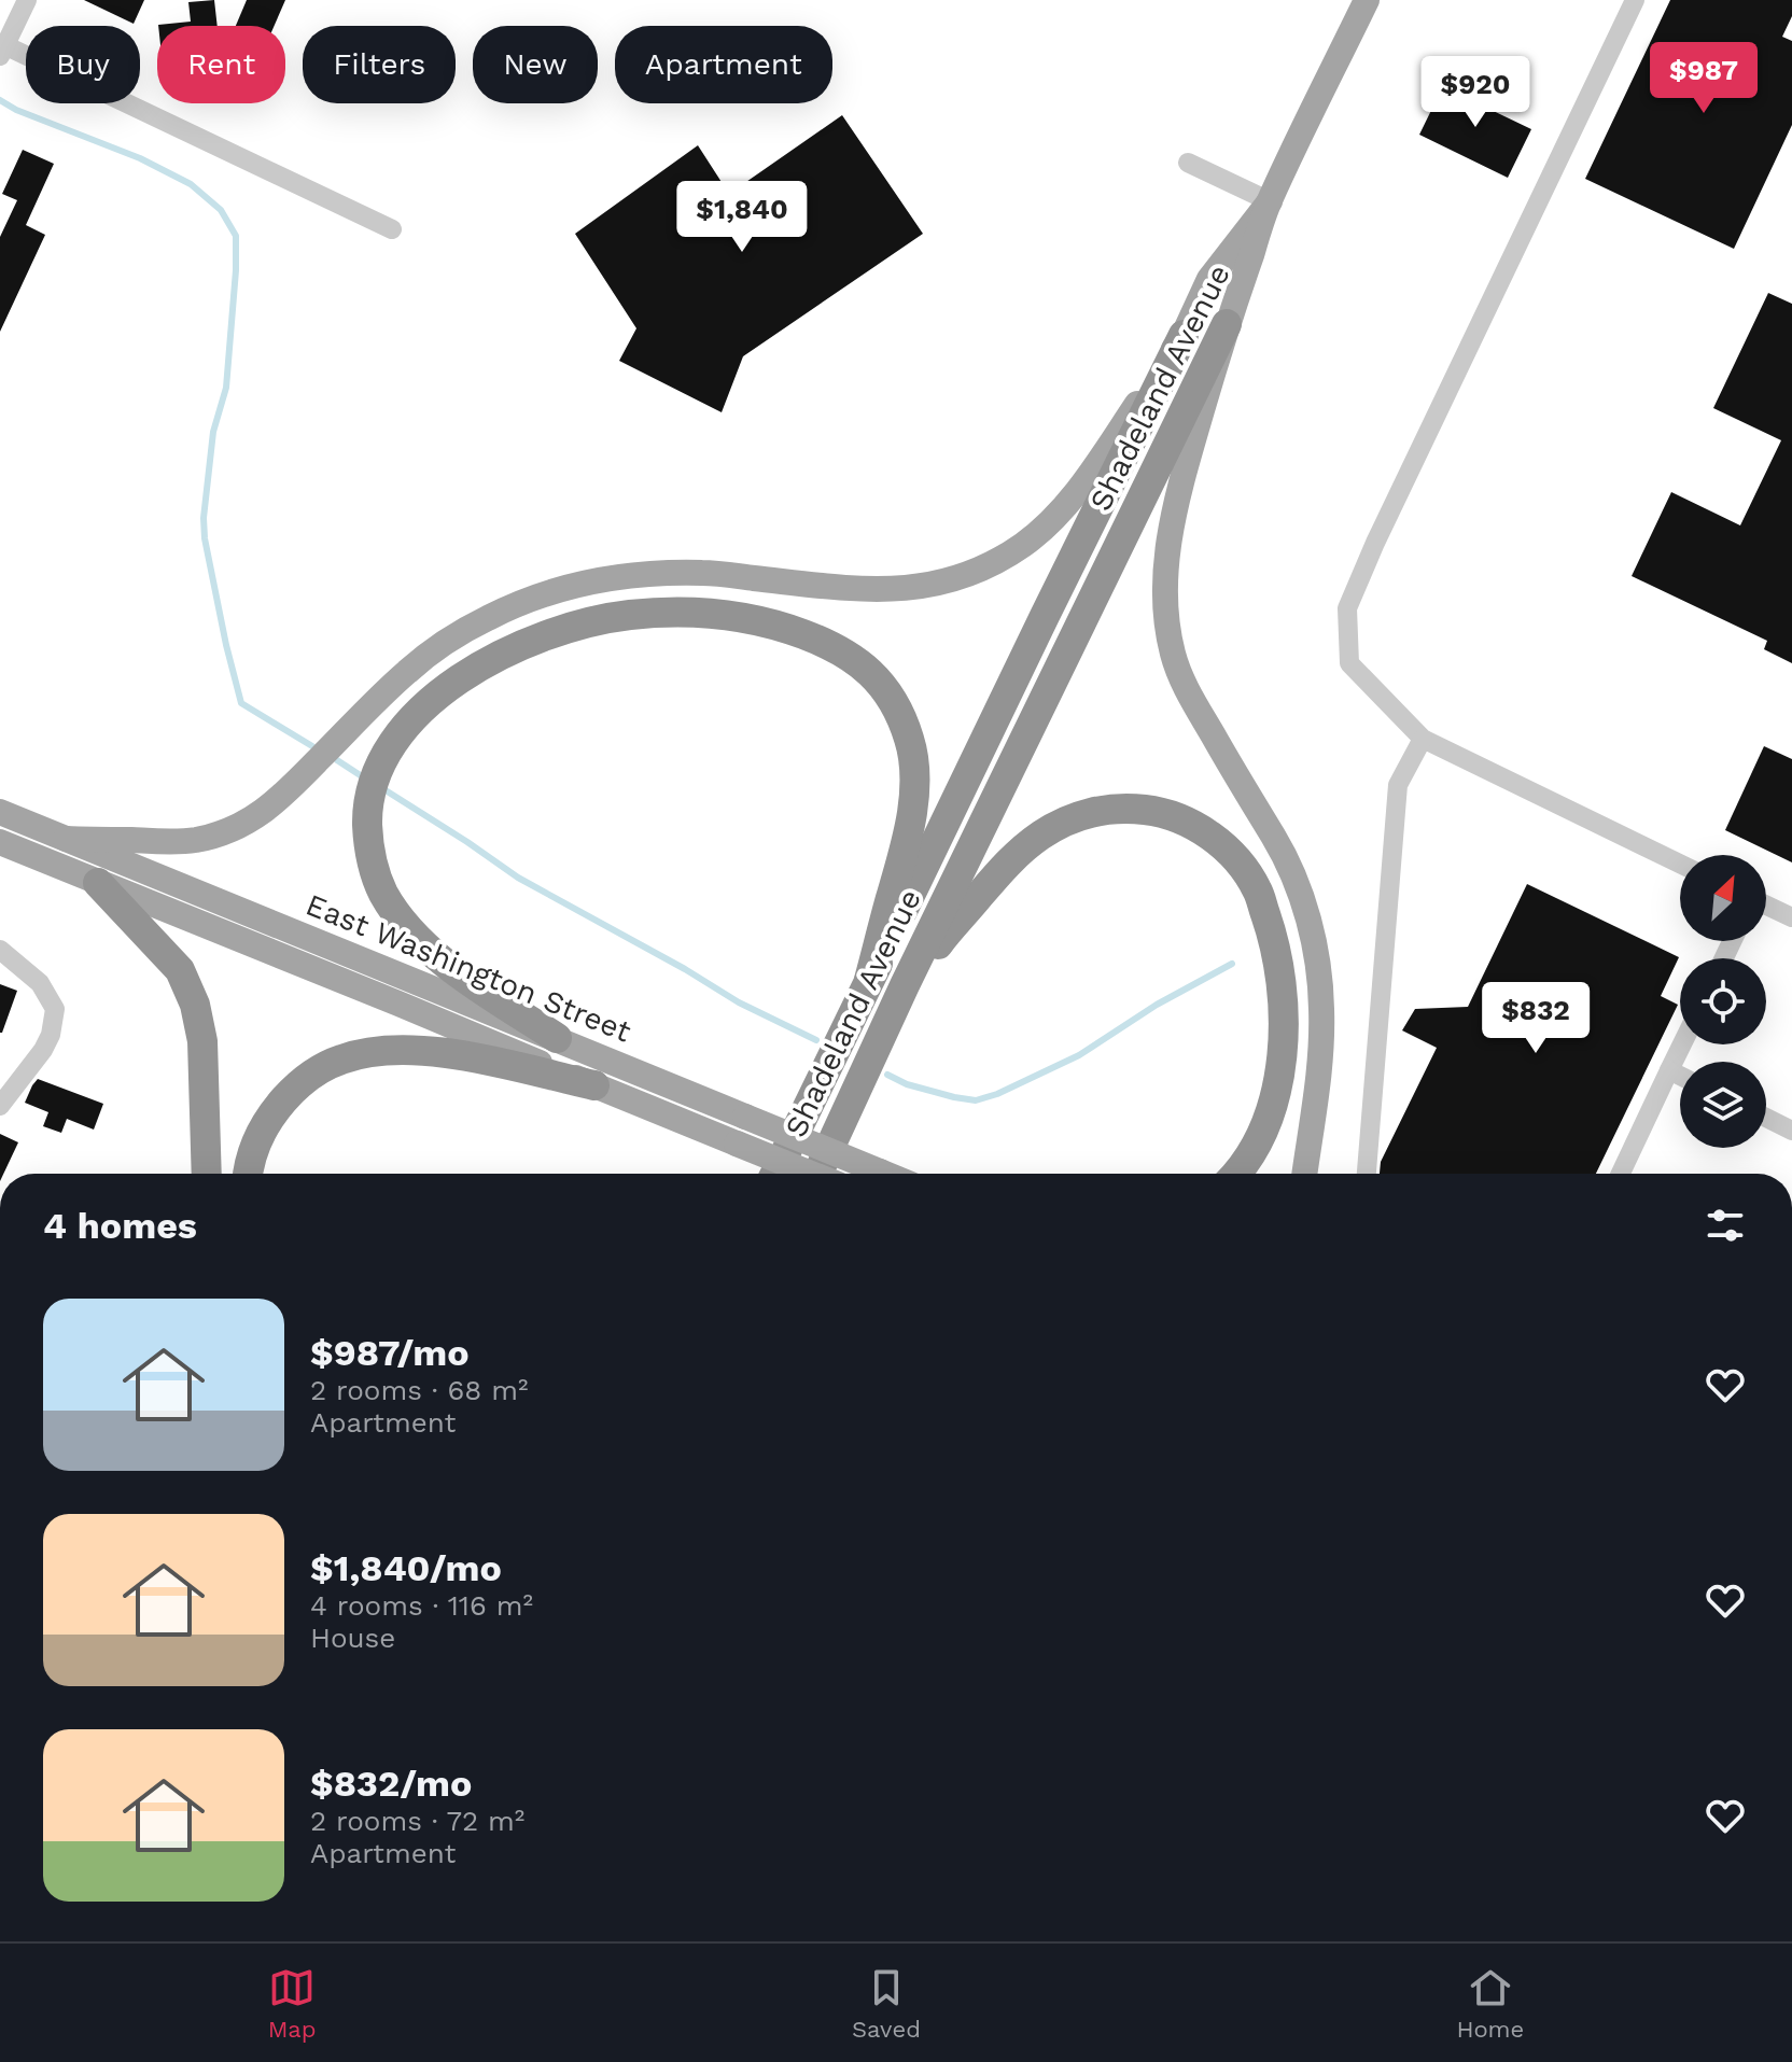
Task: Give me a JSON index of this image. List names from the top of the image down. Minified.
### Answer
{"streets":{"highway":["Shadeland Avenue"],"main road":["East Washington Street"]},"north":"top right","page":{"chip":["Buy","Rent","Filters","New","Apartment"],"price":["$987","$920","$1,840","$832"],"heading":"4 homes","list":[{"name":"$987/mo","note":"2 rooms · 68 m² · Apartment"},{"name":"$1,840/mo","note":"4 rooms · 116 m² · House"},{"name":"$832/mo","note":"2 rooms · 72 m² · Apartment"}],"tabs":["Map","Saved","Home"]}}
